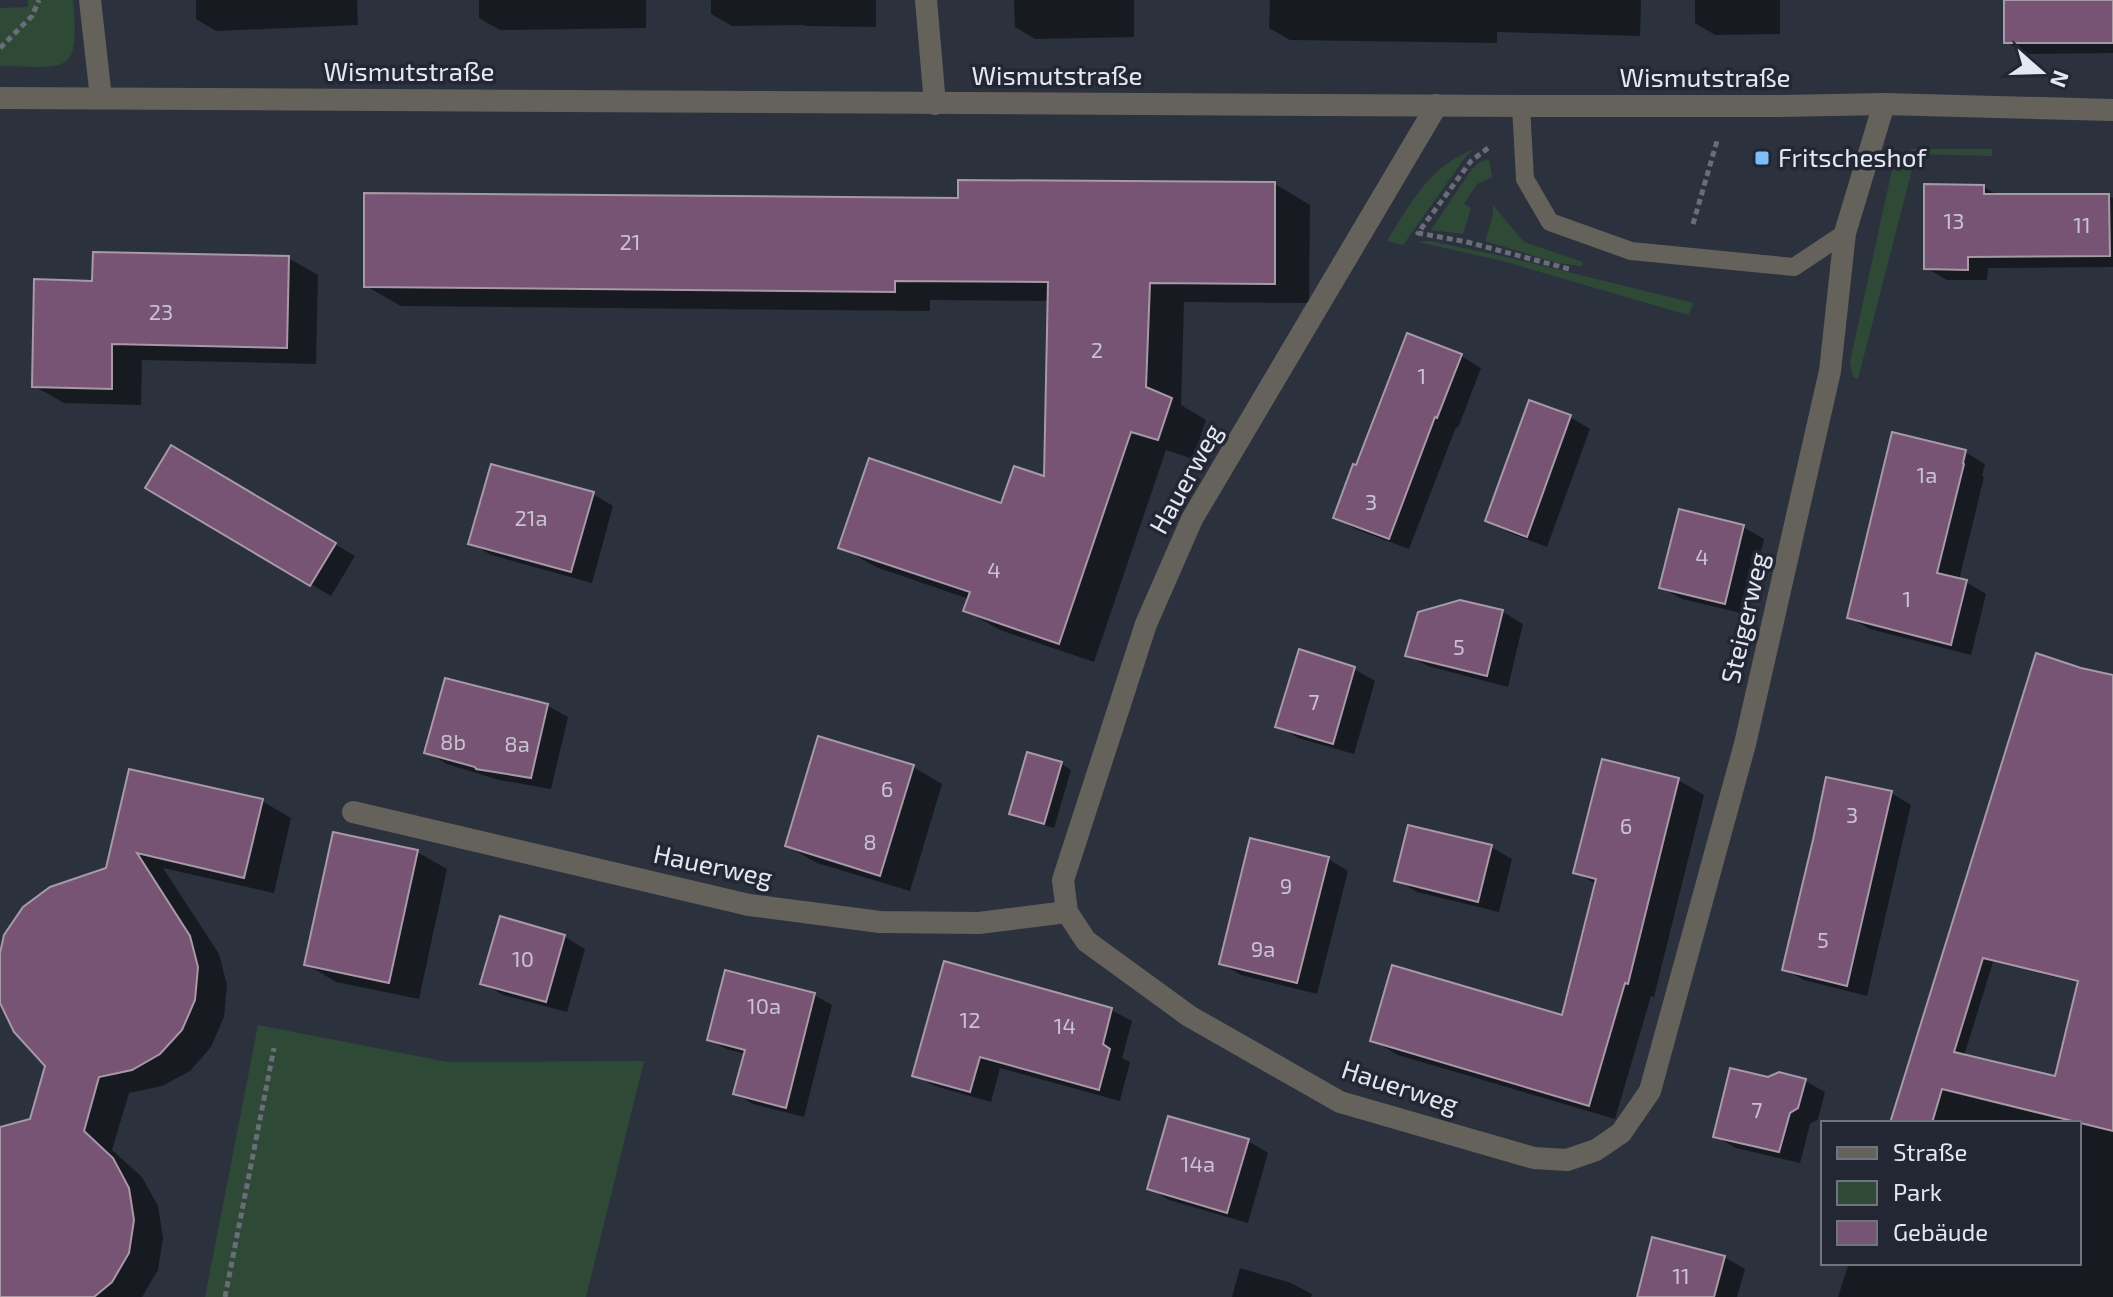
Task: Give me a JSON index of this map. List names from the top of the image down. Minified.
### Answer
{"streets":{"street":["Wismutstraße","Hauerweg","Steigerweg"]},"crossings":[["Wismutstraße","Hauerweg"],["Wismutstraße","Steigerweg"],["Hauerweg","Steigerweg"]],"places":{"transit":["Fritscheshof"]},"house_numbers":["13","11","21","23","2","1","1a","3","21a","4","4","1","5","7","8b","8a","6","3","6","8","9","5","9a","10","10a","12","14","7","14a","11"],"legend":["Straße","Park","Gebäude"],"north":"right"}
